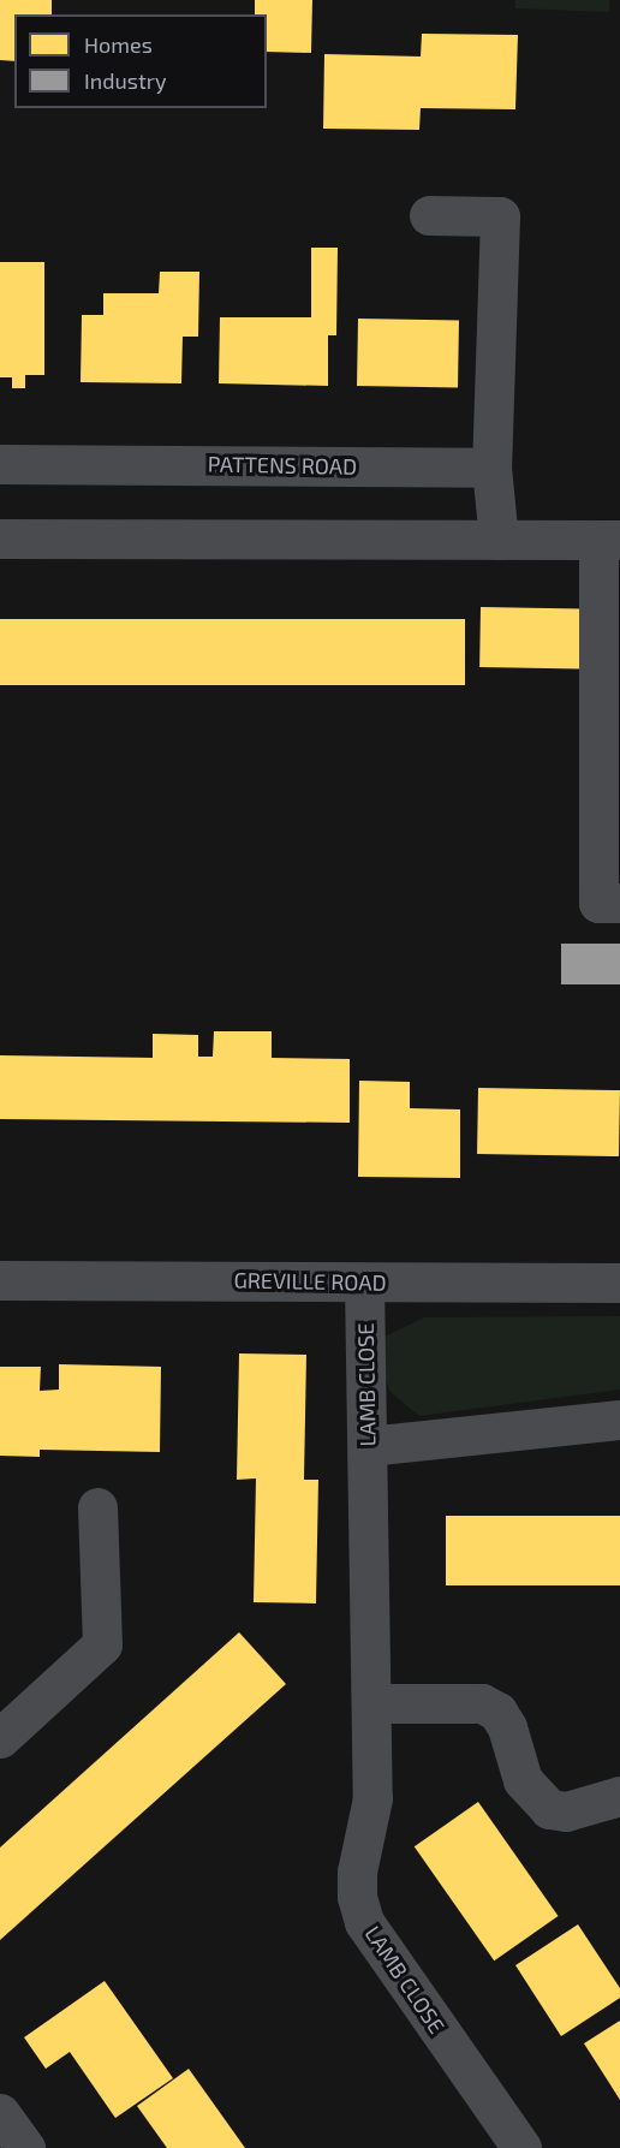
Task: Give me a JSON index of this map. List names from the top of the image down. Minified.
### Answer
{"streets":{"street":["PATTENS ROAD","GREVILLE ROAD","LAMB CLOSE"]},"crossings":[["GREVILLE ROAD","LAMB CLOSE"]],"legend":["Homes","Industry"]}
